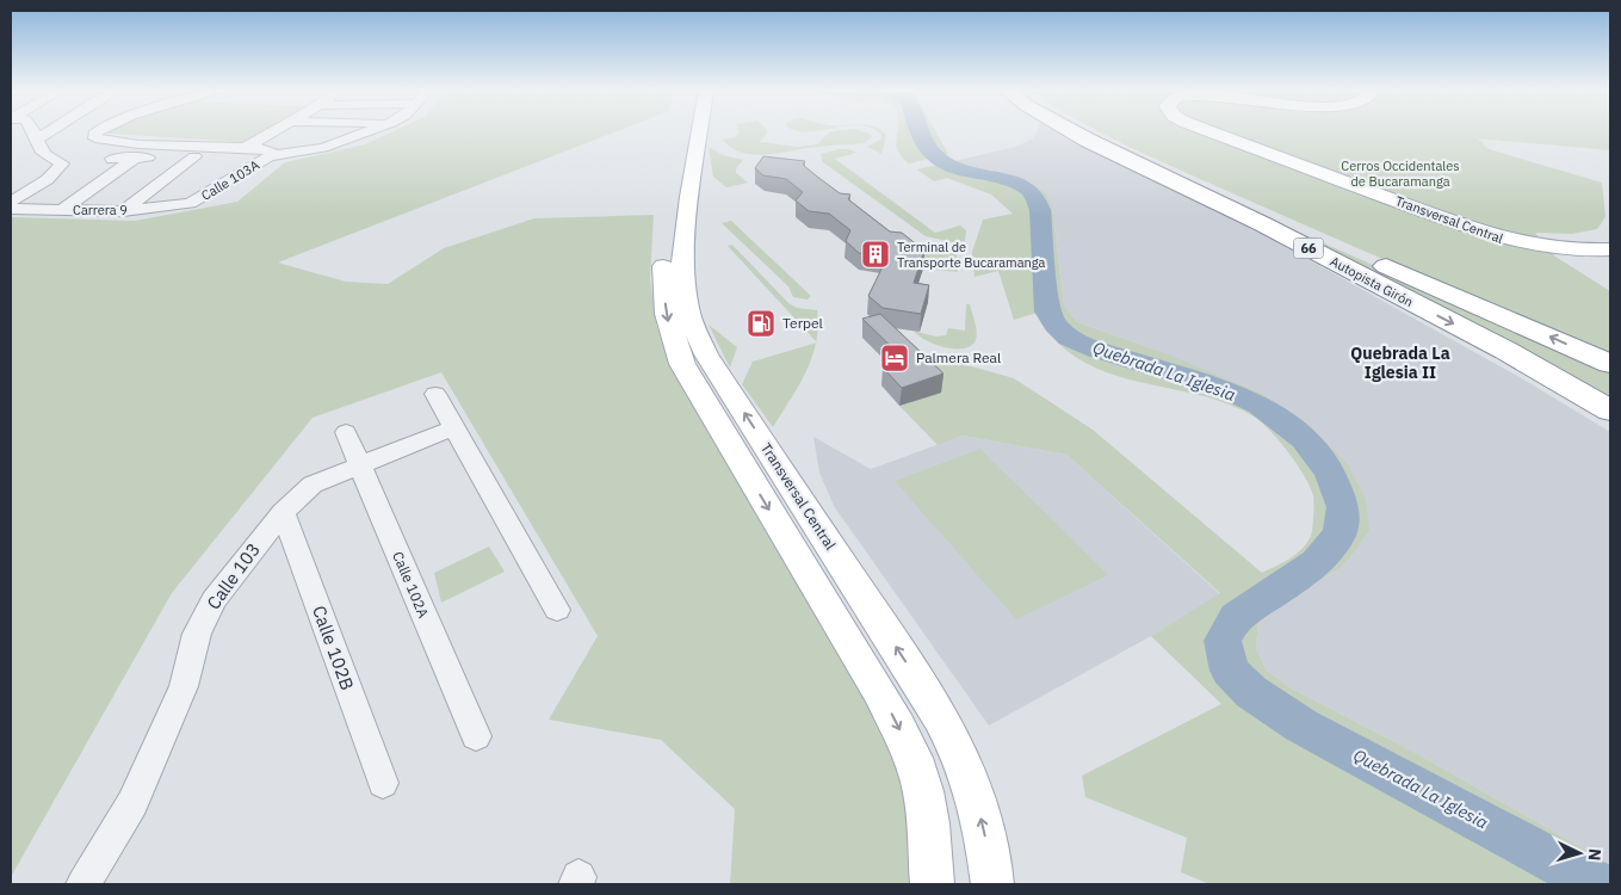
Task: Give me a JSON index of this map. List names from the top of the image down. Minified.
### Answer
{"streets":{"highway":["66","Autopista Girón"],"main road":["Transversal Central"],"street":["Calle 103A","Carrera 9","Calle 103","Calle 102A","Calle 102B"]},"crossings":[["Calle 103A","Carrera 9"],["Calle 103","Calle 102A"],["Calle 103","Calle 102B"]],"districts":["Quebrada La Iglesia II"],"water":["Quebrada La Iglesia"],"parks":["Cerros Occidentales de Bucaramanga"],"places":{"building":["Terminal de Transporte Bucaramanga"],"fuel station":["Terpel"],"hotel":["Palmera Real"]},"north":"right"}
